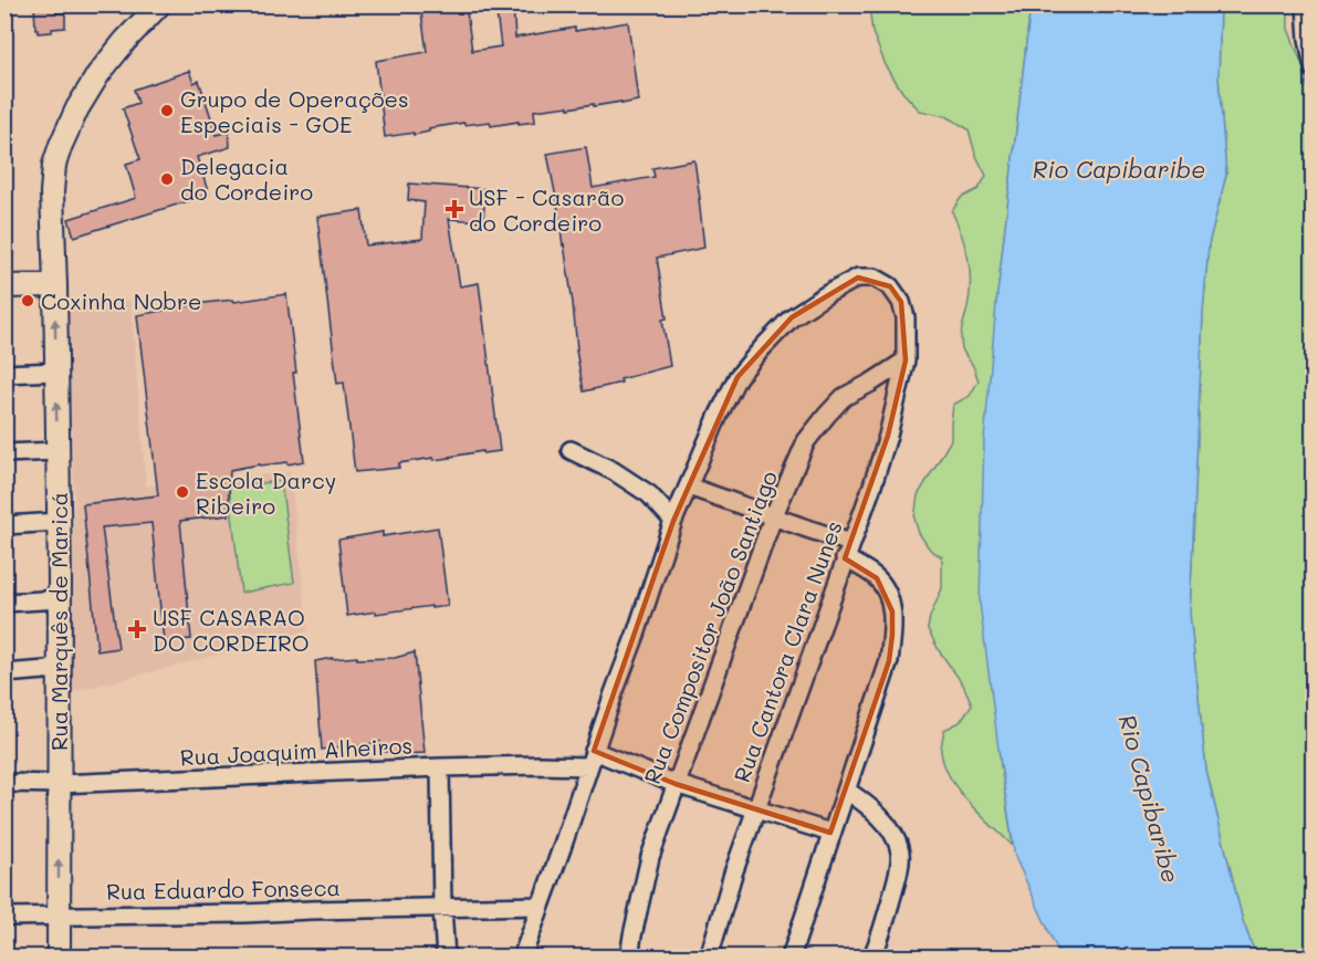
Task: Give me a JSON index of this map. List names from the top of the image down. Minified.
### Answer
{"streets":{"main road":["Rua Marquês de Maricá"],"street":["Rua Compositor João Santiago","Rua Cantora Clara Nunes","Rua Joaquim Alheiros","Rua Eduardo Fonseca"]},"crossings":[["Rua Marquês de Maricá","Rua Joaquim Alheiros"],["Rua Marquês de Maricá","Rua Eduardo Fonseca"],["Rua Compositor João Santiago","Rua Cantora Clara Nunes"],["Rua Cantora Clara Nunes","Rua Joaquim Alheiros"],["Rua Cantora Clara Nunes","Rua Eduardo Fonseca"]],"water":["Rio Capibaribe"],"places":{"other":["Grupo de Operações Especiais - GOE","Delegacia do Cordeiro","Coxinha Nobre","Escola Darcy Ribeiro"],"health":["USF - Casarão do Cordeiro","USF CASARAO DO CORDEIRO"]}}
